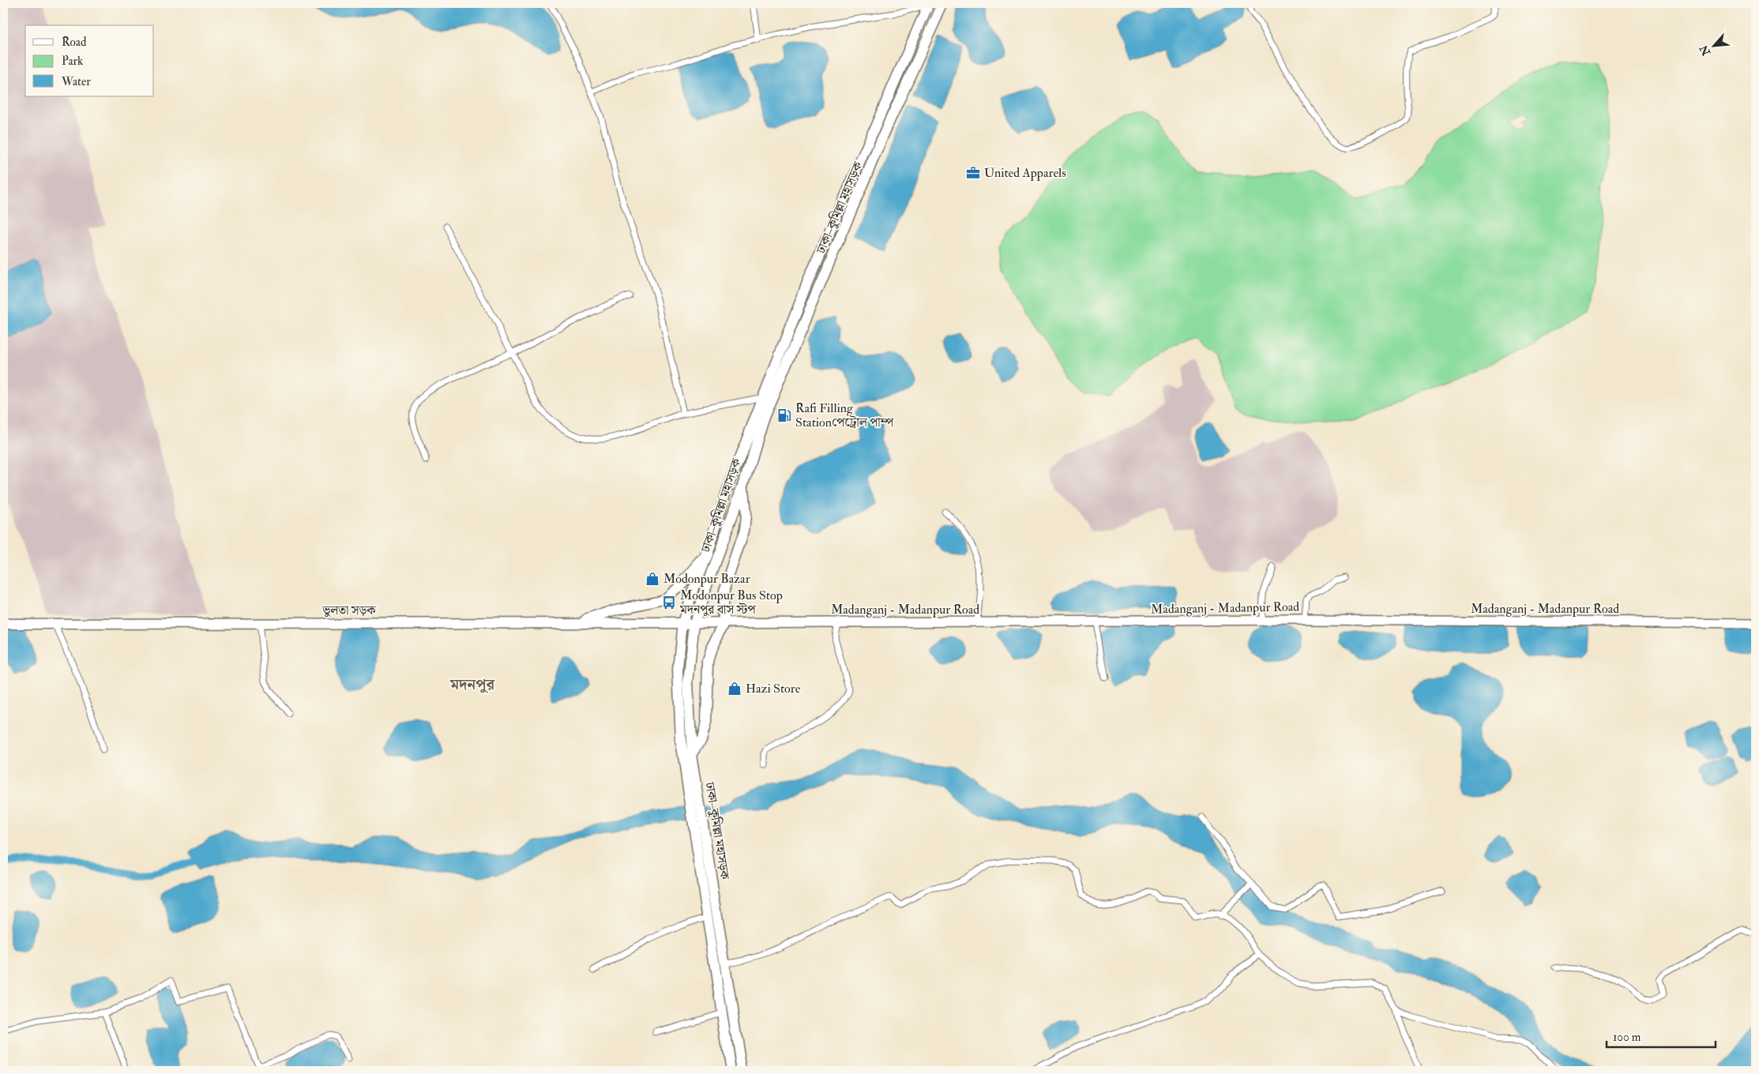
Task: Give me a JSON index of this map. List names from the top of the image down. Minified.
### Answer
{"streets":{"highway":["ঢাকা–কুমিল্লা মহাসড়ক","ভুলতা সড়ক"],"main road":["Madanganj - Madanpur Road"]},"crossings":[["ঢাকা–কুমিল্লা মহাসড়ক","Madanganj - Madanpur Road"],["ঢাকা–কুমিল্লা মহাসড়ক","ভুলতা সড়ক"],["Madanganj - Madanpur Road","ভুলতা সড়ক"]],"districts":["মদনপুর"],"places":{"office":["United Apparels"],"fuel station":["Rafi Filling Stationপেট্রোল পাম্প"],"shop":["Modonpur Bazar","Hazi Store"],"bus stop":["Modonpur Bus Stop মদনপুর বাস স্টপ"]},"legend":["Road","Park","Water"],"scale_bar":"100 m","north":"bottom left"}
